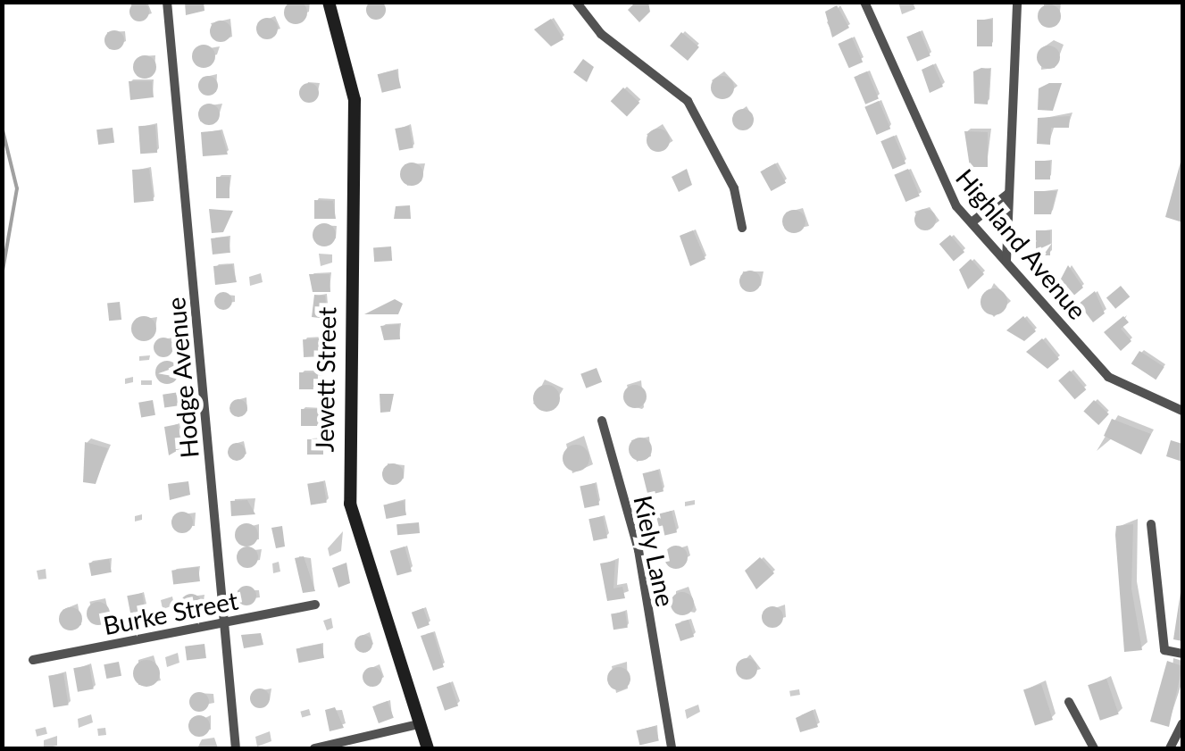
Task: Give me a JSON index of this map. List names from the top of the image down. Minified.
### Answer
{"streets":{"street":["Highland Avenue","Hodge Avenue","Jewett Street","Kiely Lane","Burke Street"]},"crossings":[["Hodge Avenue","Burke Street"]]}
